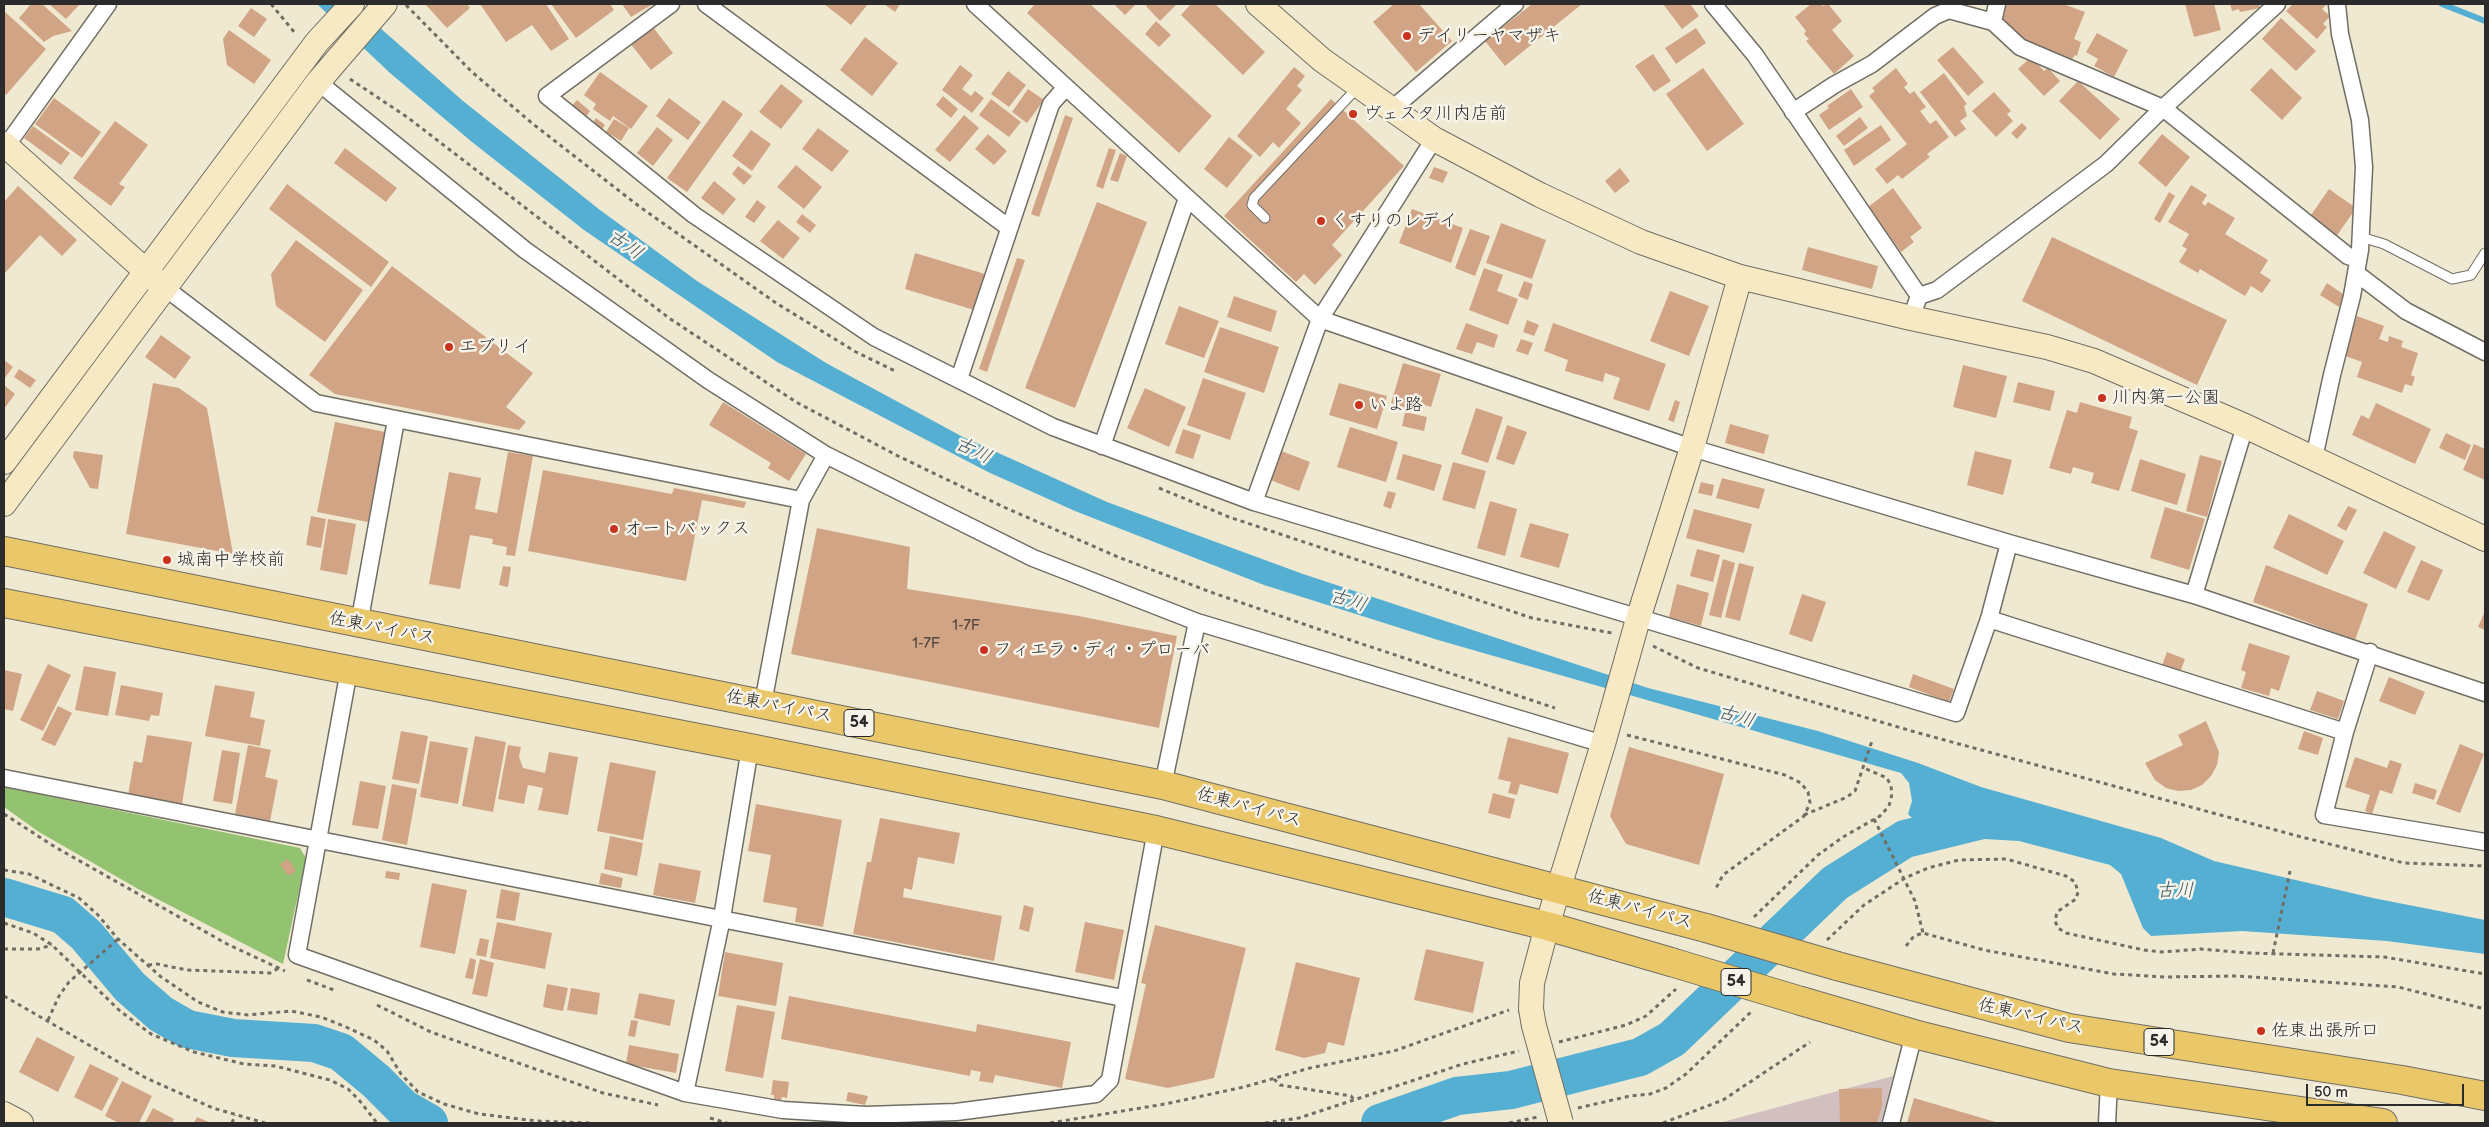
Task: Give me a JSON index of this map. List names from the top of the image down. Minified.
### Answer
{"streets":{"highway":["佐東バイパス","54"]},"water":["古川"],"places":["デイリーヤマザキ","ヴェスタ川内店前","くすりのレデイ","エブリイ","川内第一公園","いよ路","オートバックス","城南中学校前","フィエラ・ディ・プローバ","佐東出張所口"],"house_numbers":["1-7F","1-7F"],"scale_bar":"50 m"}
